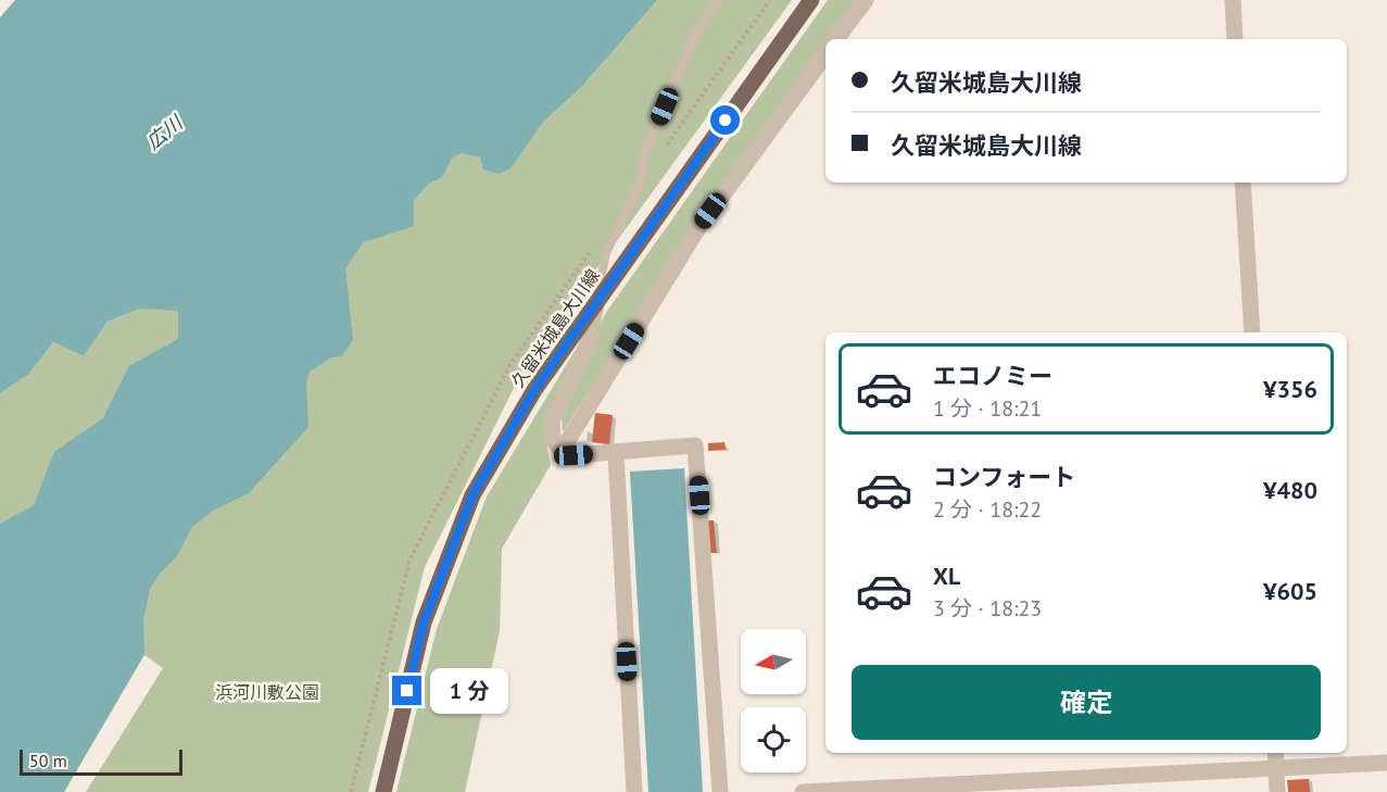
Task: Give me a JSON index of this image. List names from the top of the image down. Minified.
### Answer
{"streets":{"main road":["久留米城島大川線"]},"water":["広川"],"parks":["浜河川敷公園"],"scale_bar":"50 m","north":"left","page":{"banner":["久留米城島大川線","久留米城島大川線"],"list":[{"name":"エコノミー","note":"1 分 · 18:21","value":"¥356"},{"name":"コンフォート","note":"2 分 · 18:22","value":"¥480"},{"name":"XL","note":"3 分 · 18:23","value":"¥605"}],"buttons":"確定","bubble":"1 分","scale":"50 m"}}
